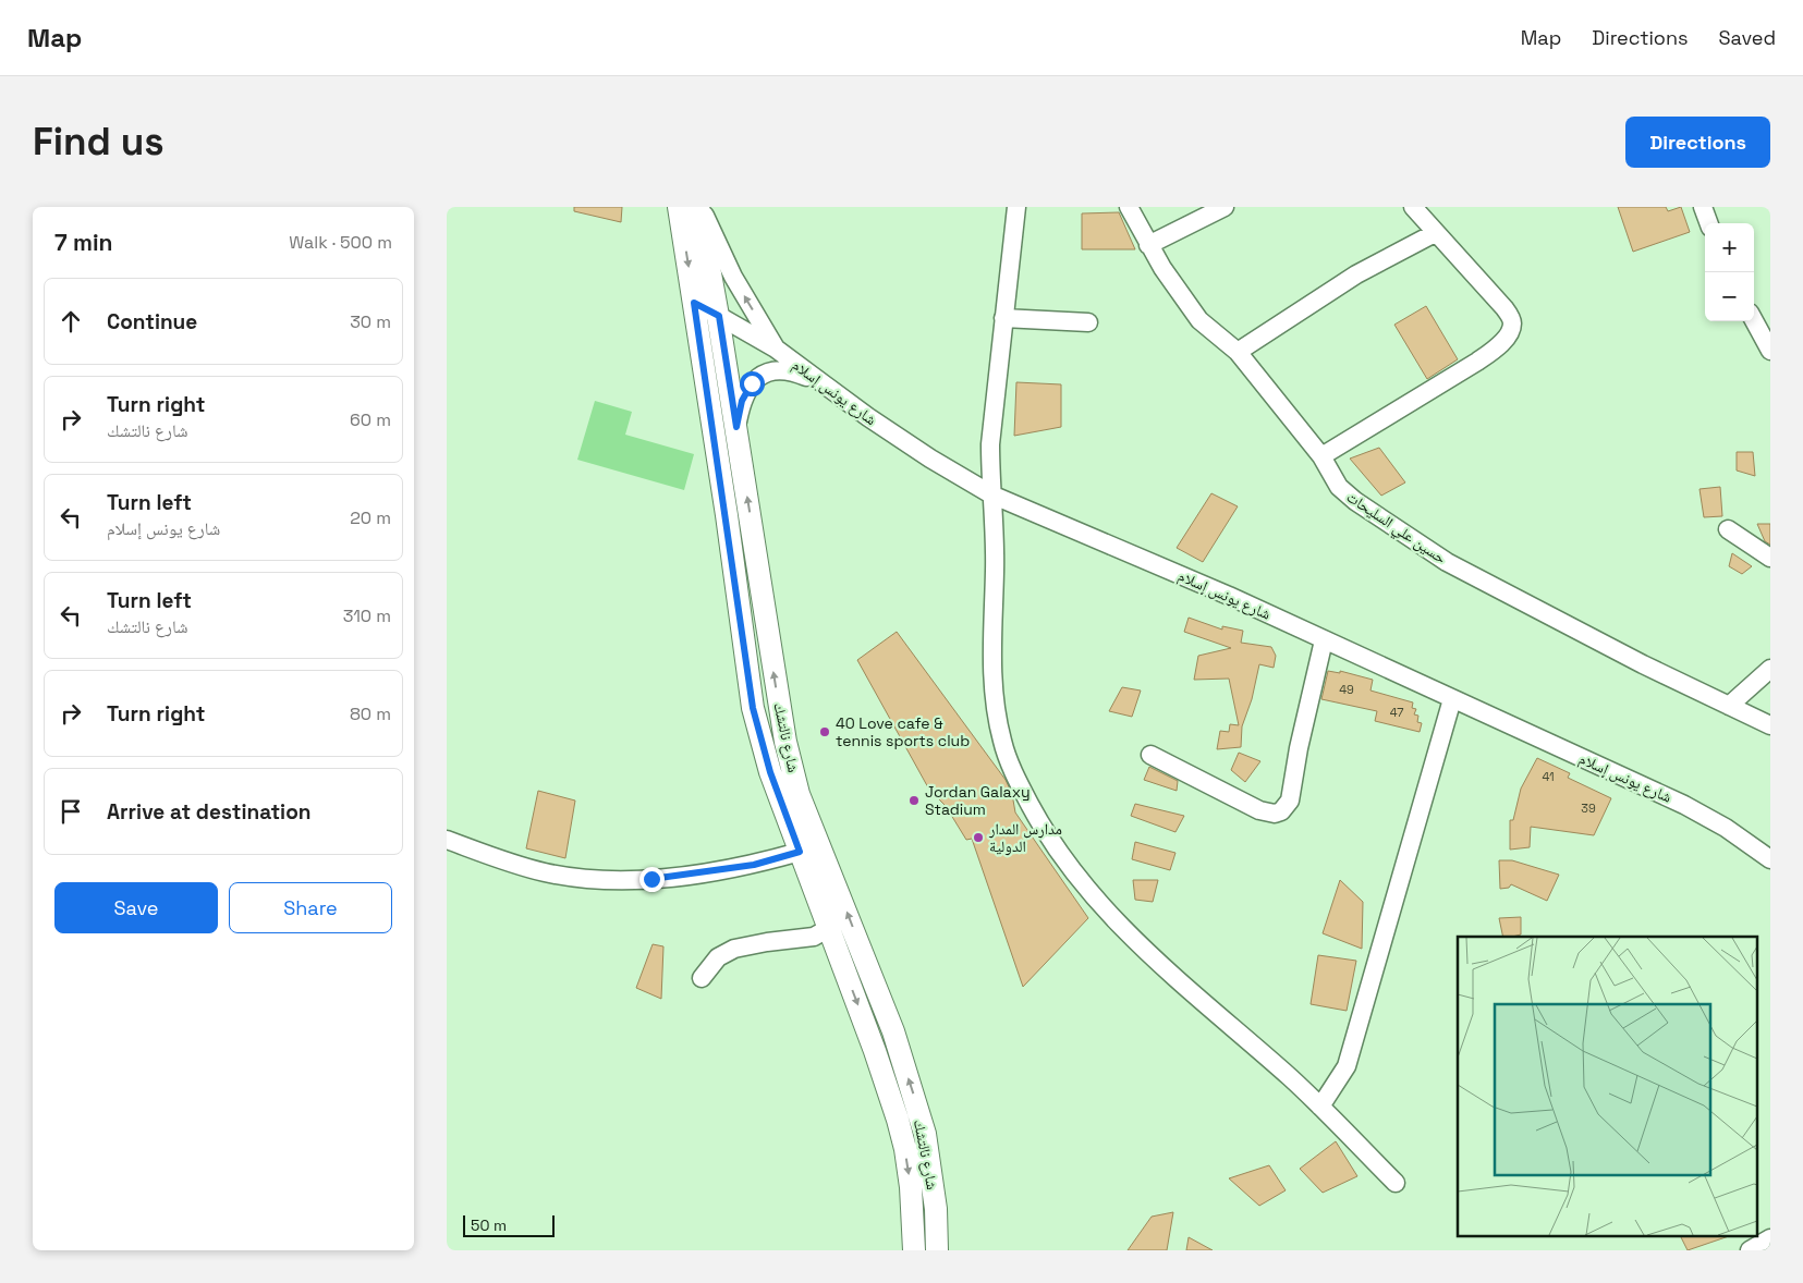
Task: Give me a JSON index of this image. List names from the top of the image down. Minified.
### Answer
{"streets":{"main road":["شارع نالتشك"],"street":["شارع يونس إسلام","حسين علي السليحات"]},"crossings":[["شارع يونس إسلام","شارع نالتشك"]],"places":["40 Love cafe & tennis sports club","Jordan Galaxy Stadium","مدارس المدار الدولية"],"house_numbers":["49","47","41","39"],"scale_bar":"50 m","page":{"header":"Map","nav":["Map","Directions","Saved"],"buttons":["Directions",["Save","Share"]],"title":"Find us","heading":["7 min","Walk · 500 m"],"map_buttons":["+","−"],"list":[["Continue","30 m"],["Turn right","شارع نالتشك","60 m"],["Turn left","شارع يونس إسلام","20 m"],["Turn left","شارع نالتشك","310 m"],["Turn right","80 m"],"Arrive at destination"],"scale":"50 m"}}
